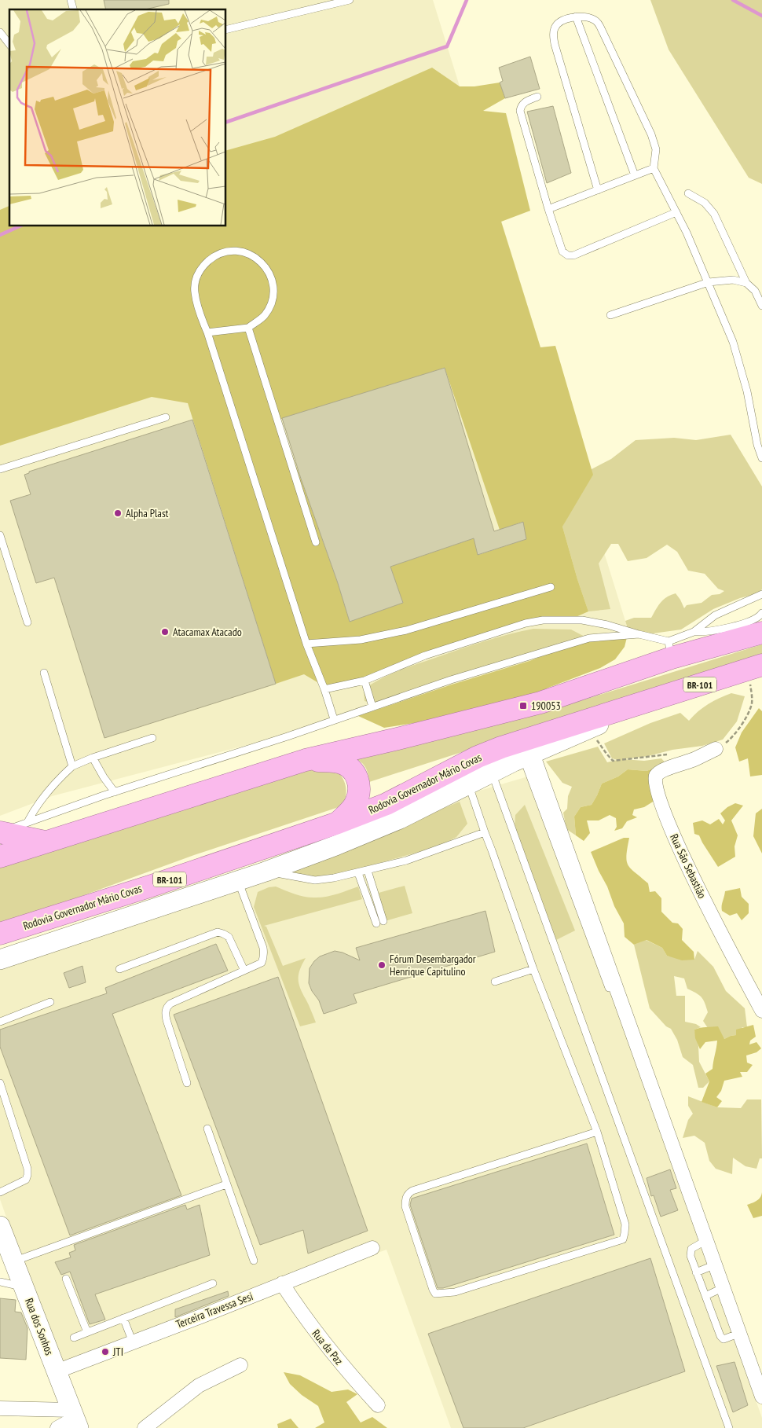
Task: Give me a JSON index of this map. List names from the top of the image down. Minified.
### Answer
{"streets":{"highway":["BR-101","Rodovia Governador Mário Covas"],"main road":["Rua dos Sonhos"],"street":["Rua São Sebastião","Terceira Travessa Sesi","Rua da Paz"]},"crossings":[["Terceira Travessa Sesi","Rua dos Sonhos"],["Terceira Travessa Sesi","Rua da Paz"]],"places":{"other":["Alpha Plast","Atacamax Atacado","Fórum Desembargador Henrique Capitulino","JTI"],"transit":["190053"]}}
